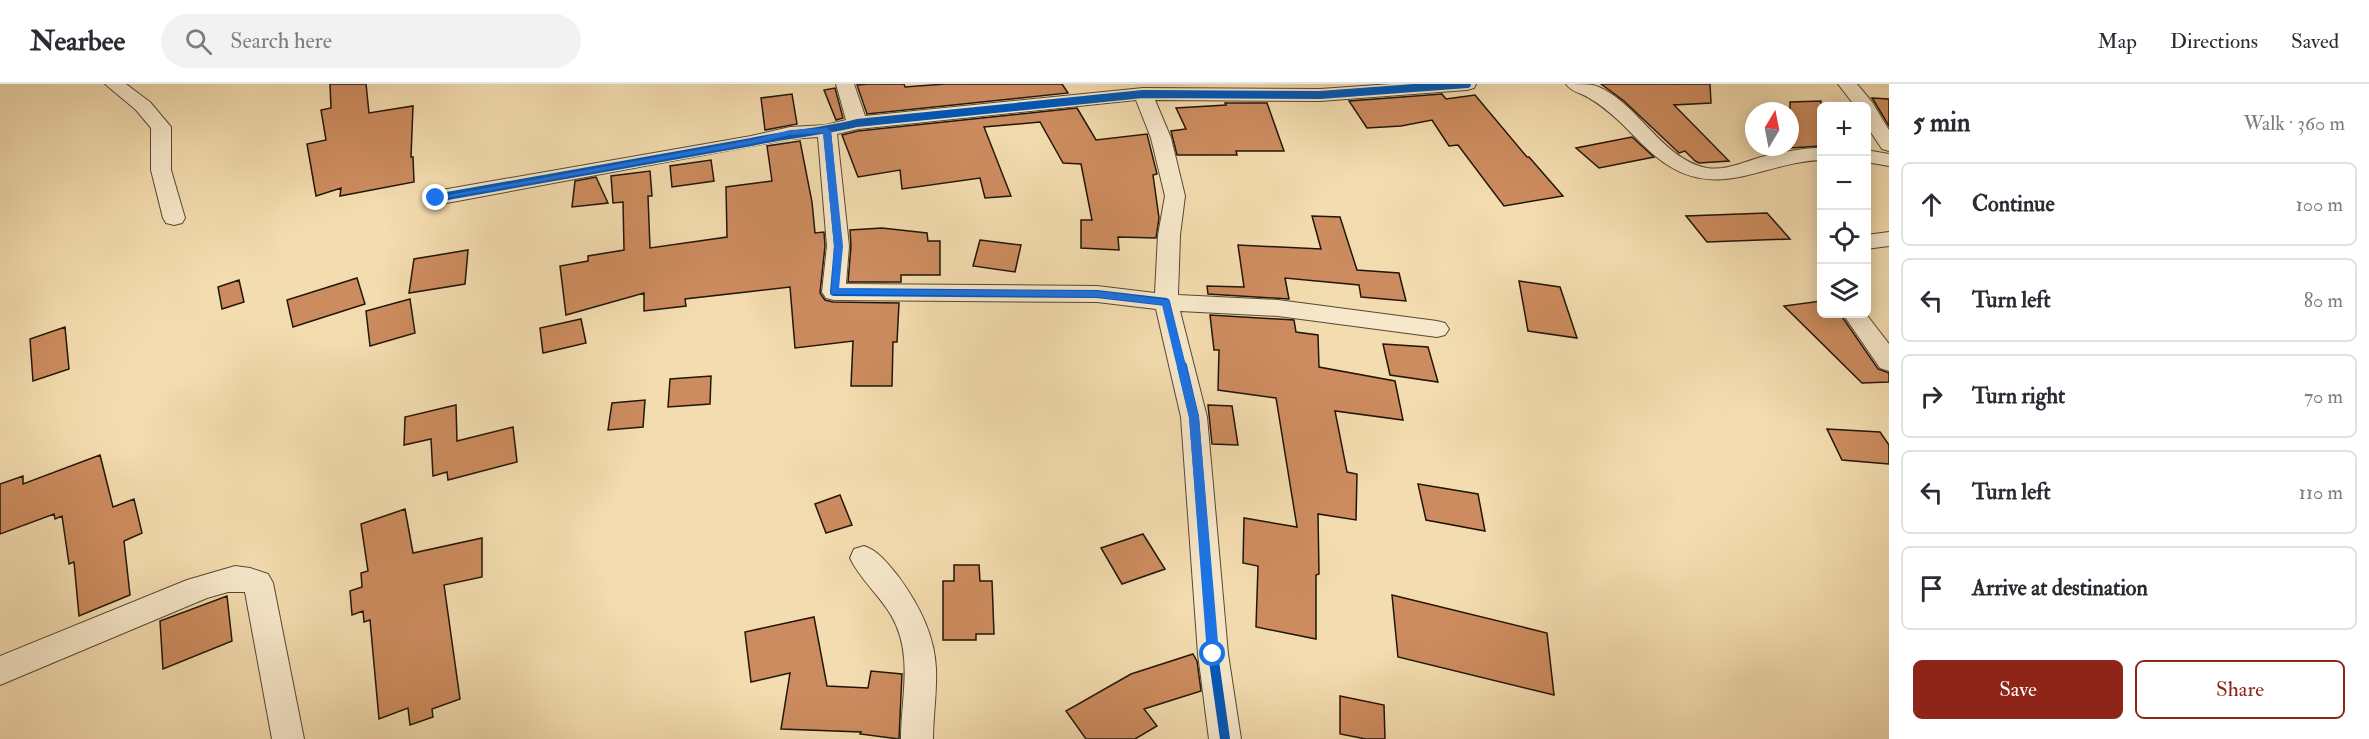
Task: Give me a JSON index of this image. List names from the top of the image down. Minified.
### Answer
{"north":"top","page":{"header":"Nearbee","search":"Search here","nav":["Map","Directions","Saved"],"heading":["5 min","Walk · 360 m"],"map_buttons":["+","−"],"list":[["Continue","100 m"],["Turn left","80 m"],["Turn right","70 m"],["Turn left","110 m"],"Arrive at destination"],"buttons":["Save","Share"]}}
